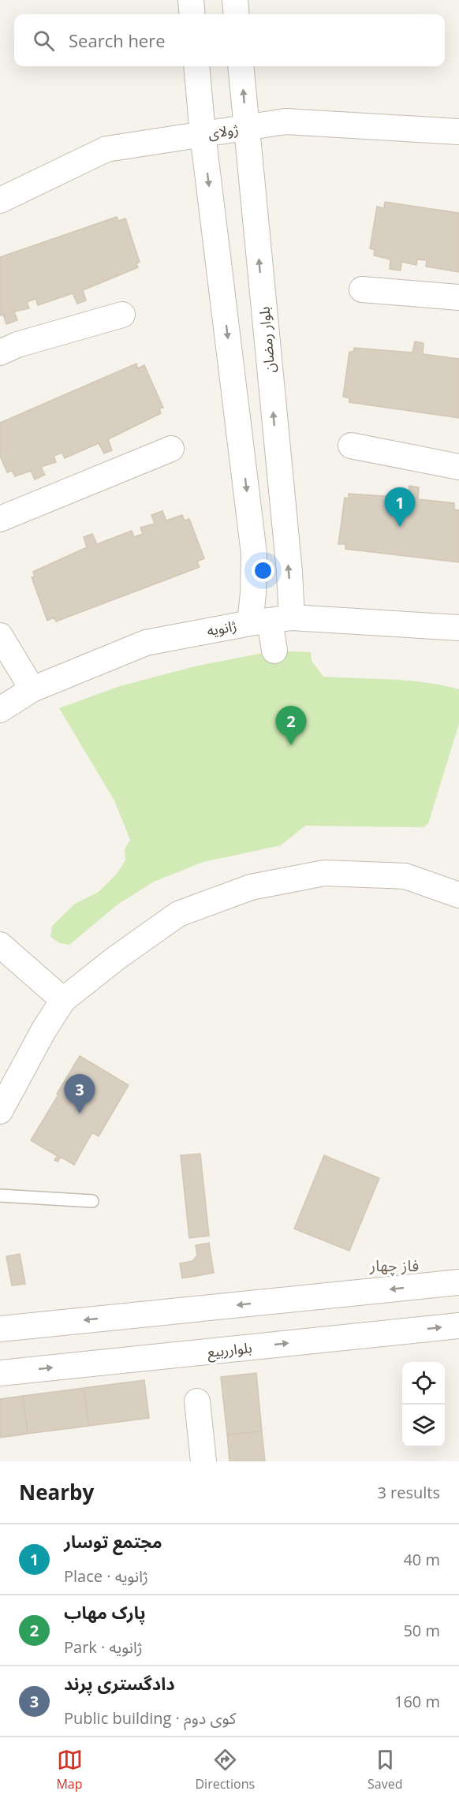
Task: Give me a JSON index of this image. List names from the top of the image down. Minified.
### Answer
{"streets":{"street":["ژولای","بلوار رمضان","ژانویه","بلوارربیع"]},"crossings":[["ژولای","بلوار رمضان"],["بلوار رمضان","ژانویه"]],"districts":["فاز چهار"],"page":{"search":"Search here","pins":["1","2","3"],"heading":["Nearby","3 results"],"list":[{"mark":"1","name":"مجتمع توسار","note":"Place · ژانویه","value":"40 m"},{"mark":"2","name":"پارک مهاب","note":"Park · ژانویه","value":"50 m"},{"mark":"3","name":"دادگستری پرند","note":"Public building · کوی دوم","value":"160 m"}],"nav":["Map","Directions","Saved"]}}
